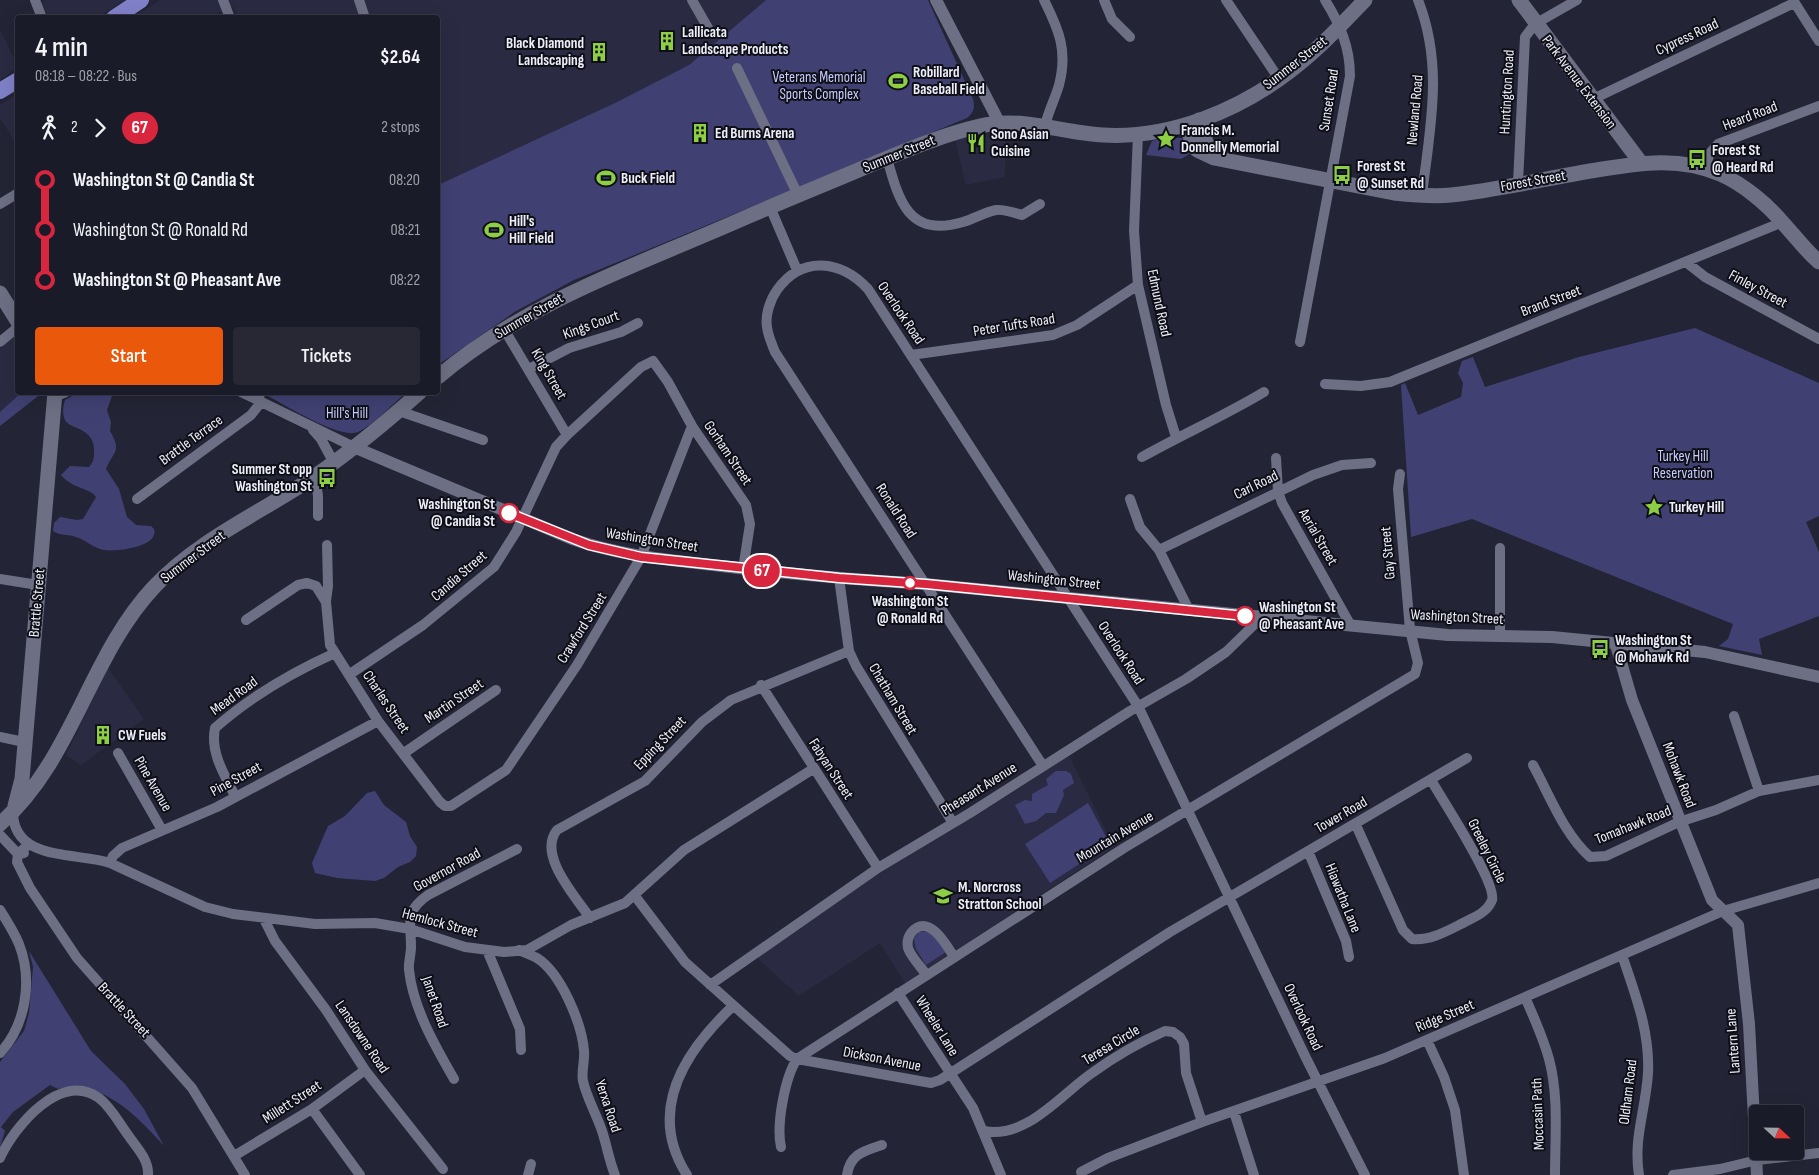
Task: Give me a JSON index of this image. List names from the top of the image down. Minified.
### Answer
{"streets":{"main road":["Summer Street","Park Avenue Extension","Forest Street","Brattle Street"],"street":["Cypress Road","Huntington Road","Sunset Road","Newland Road","Heard Road","Finley Street","Brand Street","Edmund Road","Overlook Road","Kings Court","Peter Tufts Road","King Street","Brattle Terrace","Gorham Street","Carl Road","Ronald Road","Aerial Street","Washington Street","Gay Street","Candia Street","Crawford Street","Mead Road","Chatham Street","Martin Street","Charles Street","Epping Street","Fabyan Street","Mohawk Road","Pine Street","Pine Avenue","Pheasant Avenue","Tower Road","Tomahawk Road","Mountain Avenue","Greeley Circle","Governor Road","Hiawatha Lane","Hemlock Street","Janet Road","Ridge Street","Wheeler Lane","Lansdowne Road","Lantern Lane","Teresa Circle","Dickson Avenue","Oldham Road","Millett Street","Yerxa Road","Moccasin Path"]},"crossings":[["Cypress Road","Park Avenue Extension"],["Summer Street","Sunset Road"],["Summer Street","Forest Street"],["Summer Street","Edmund Road"],["Summer Street","King Street"],["Summer Street","Washington Street"],["Summer Street","Brattle Street"],["Park Avenue Extension","Huntington Road"],["Park Avenue Extension","Forest Street"],["Huntington Road","Forest Street"],["Sunset Road","Forest Street"],["Newland Road","Forest Street"],["Heard Road","Forest Street"],["Forest Street","Brand Street"],["Finley Street","Brand Street"],["Edmund Road","Peter Tufts Road"],["Overlook Road","Peter Tufts Road"],["Overlook Road","Ronald Road"],["Overlook Road","Washington Street"],["Overlook Road","Pheasant Avenue"],["Overlook Road","Tower Road"],["Overlook Road","Mountain Avenue"],["Overlook Road","Ridge Street"],["Overlook Road","Dickson Avenue"],["Kings Court","King Street"],["King Street","Candia Street"],["Brattle Terrace","Washington Street"],["Gorham Street","Washington Street"],["Gorham Street","Candia Street"],["Gorham Street","Crawford Street"],["Carl Road","Aerial Street"],["Ronald Road","Washington Street"],["Ronald Road","Pheasant Avenue"],["Aerial Street","Washington Street"],["Washington Street","Gay Street"],["Washington Street","Candia Street"],["Washington Street","Crawford Street"],["Washington Street","Chatham Street"],["Washington Street","Mohawk Road"],["Washington Street","Pheasant Avenue"],["Washington Street","Mountain Avenue"],["Gay Street","Mountain Avenue"],["Candia Street","Charles Street"],["Brattle Street","Hemlock Street"],["Brattle Street","Millett Street"],["Crawford Street","Charles Street"],["Mead Road","Charles Street"],["Mead Road","Pine Street"],["Chatham Street","Epping Street"],["Chatham Street","Pheasant Avenue"],["Martin Street","Charles Street"],["Charles Street","Pine Street"],["Epping Street","Fabyan Street"],["Epping Street","Hemlock Street"],["Fabyan Street","Pheasant Avenue"],["Fabyan Street","Hemlock Street"],["Mohawk Road","Tomahawk Road"],["Mohawk Road","Ridge Street"],["Mohawk Road","Lantern Lane"],["Pine Street","Pine Avenue"],["Pine Street","Hemlock Street"],["Pheasant Avenue","Dickson Avenue"],["Tower Road","Greeley Circle"],["Tower Road","Hiawatha Lane"],["Tower Road","Dickson Avenue"],["Mountain Avenue","Wheeler Lane"],["Mountain Avenue","Dickson Avenue"],["Governor Road","Hemlock Street"],["Governor Road","Janet Road"],["Hemlock Street","Janet Road"],["Hemlock Street","Lansdowne Road"],["Hemlock Street","Dickson Avenue"],["Hemlock Street","Yerxa Road"],["Ridge Street","Lantern Lane"],["Ridge Street","Teresa Circle"],["Ridge Street","Oldham Road"],["Ridge Street","Moccasin Path"],["Wheeler Lane","Teresa Circle"],["Wheeler Lane","Dickson Avenue"],["Lansdowne Road","Millett Street"]],"parks":["Veterans Memorial Sports Complex","Hill's Hill","Turkey Hill Reservation"],"places":{"building":["Lallicata Landscape Products","Black Diamond Landscaping","Ed Burns Arena","CW Fuels"],"sports":["Robillard Baseball Field","Buck Field","Hill's Hill Field"],"place":["Francis M. Donnelly Memorial","Turkey Hill"],"restaurant":["Sono Asian Cuisine"],"bus stop":["Forest St @ Heard Rd","Forest St @ Sunset Rd","Summer St opp Washington St","Washington St @ Mohawk Rd"],"other":["Washington St @ Candia St","Washington St @ Ronald Rd","Washington St @ Pheasant Ave"],"school or university":["M. Norcross Stratton School"]},"lines":["bus line 67"],"north":"right","page":{"on_map":"67","heading":["4 min","08:18 – 08:22 · Bus","$2.64"],"legs":["2","67","2 stops"],"list":[{"name":"Washington St @ Candia St","value":"08:20"},{"name":"Washington St @ Ronald Rd","value":"08:21"},{"name":"Washington St @ Pheasant Ave","value":"08:22"}],"buttons":["Start","Tickets"]}}
